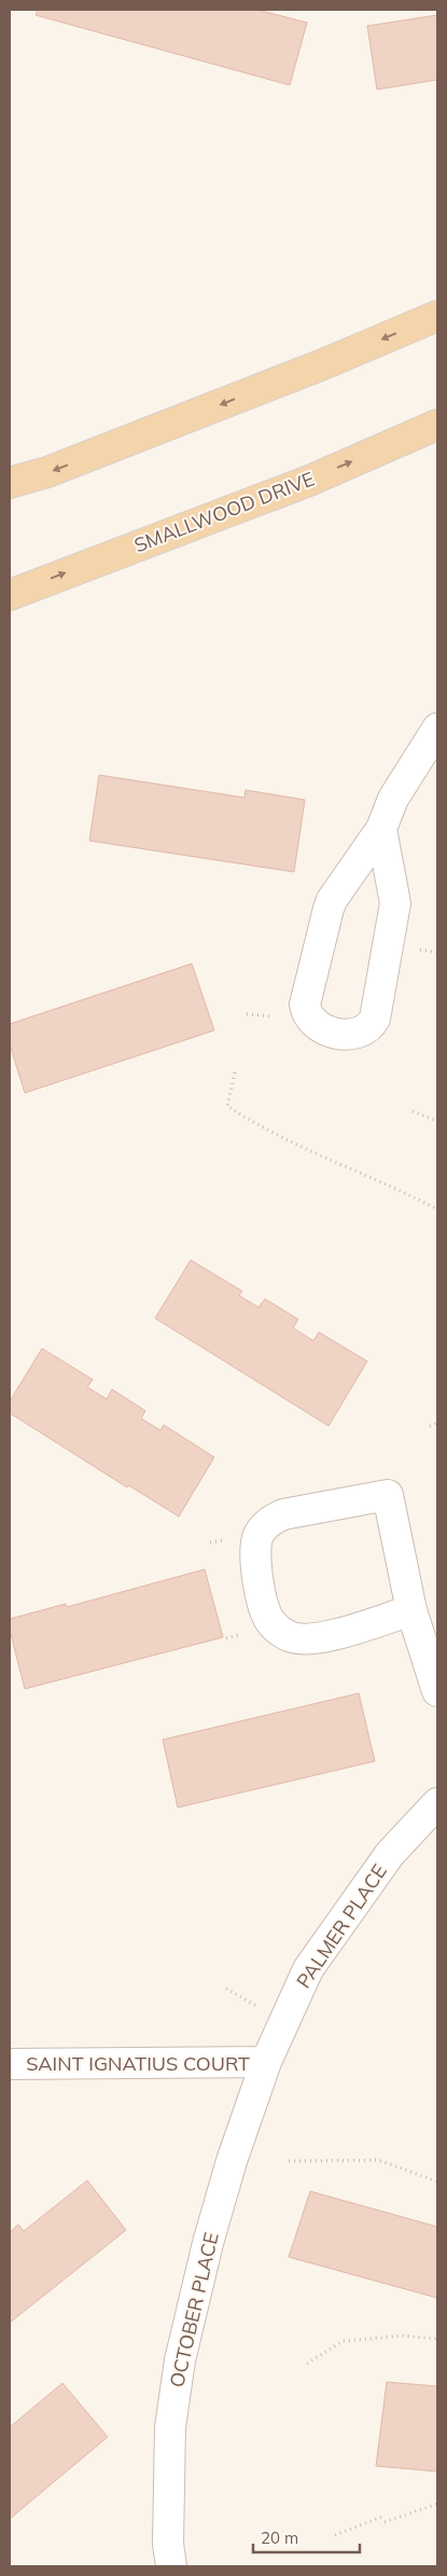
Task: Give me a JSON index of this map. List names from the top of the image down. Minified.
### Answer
{"streets":{"main road":["SMALLWOOD DRIVE"],"street":["PALMER PLACE","SAINT IGNATIUS COURT","OCTOBER PLACE"]},"crossings":[["PALMER PLACE","SAINT IGNATIUS COURT"],["PALMER PLACE","OCTOBER PLACE"],["SAINT IGNATIUS COURT","OCTOBER PLACE"]],"scale_bar":"20 m"}
